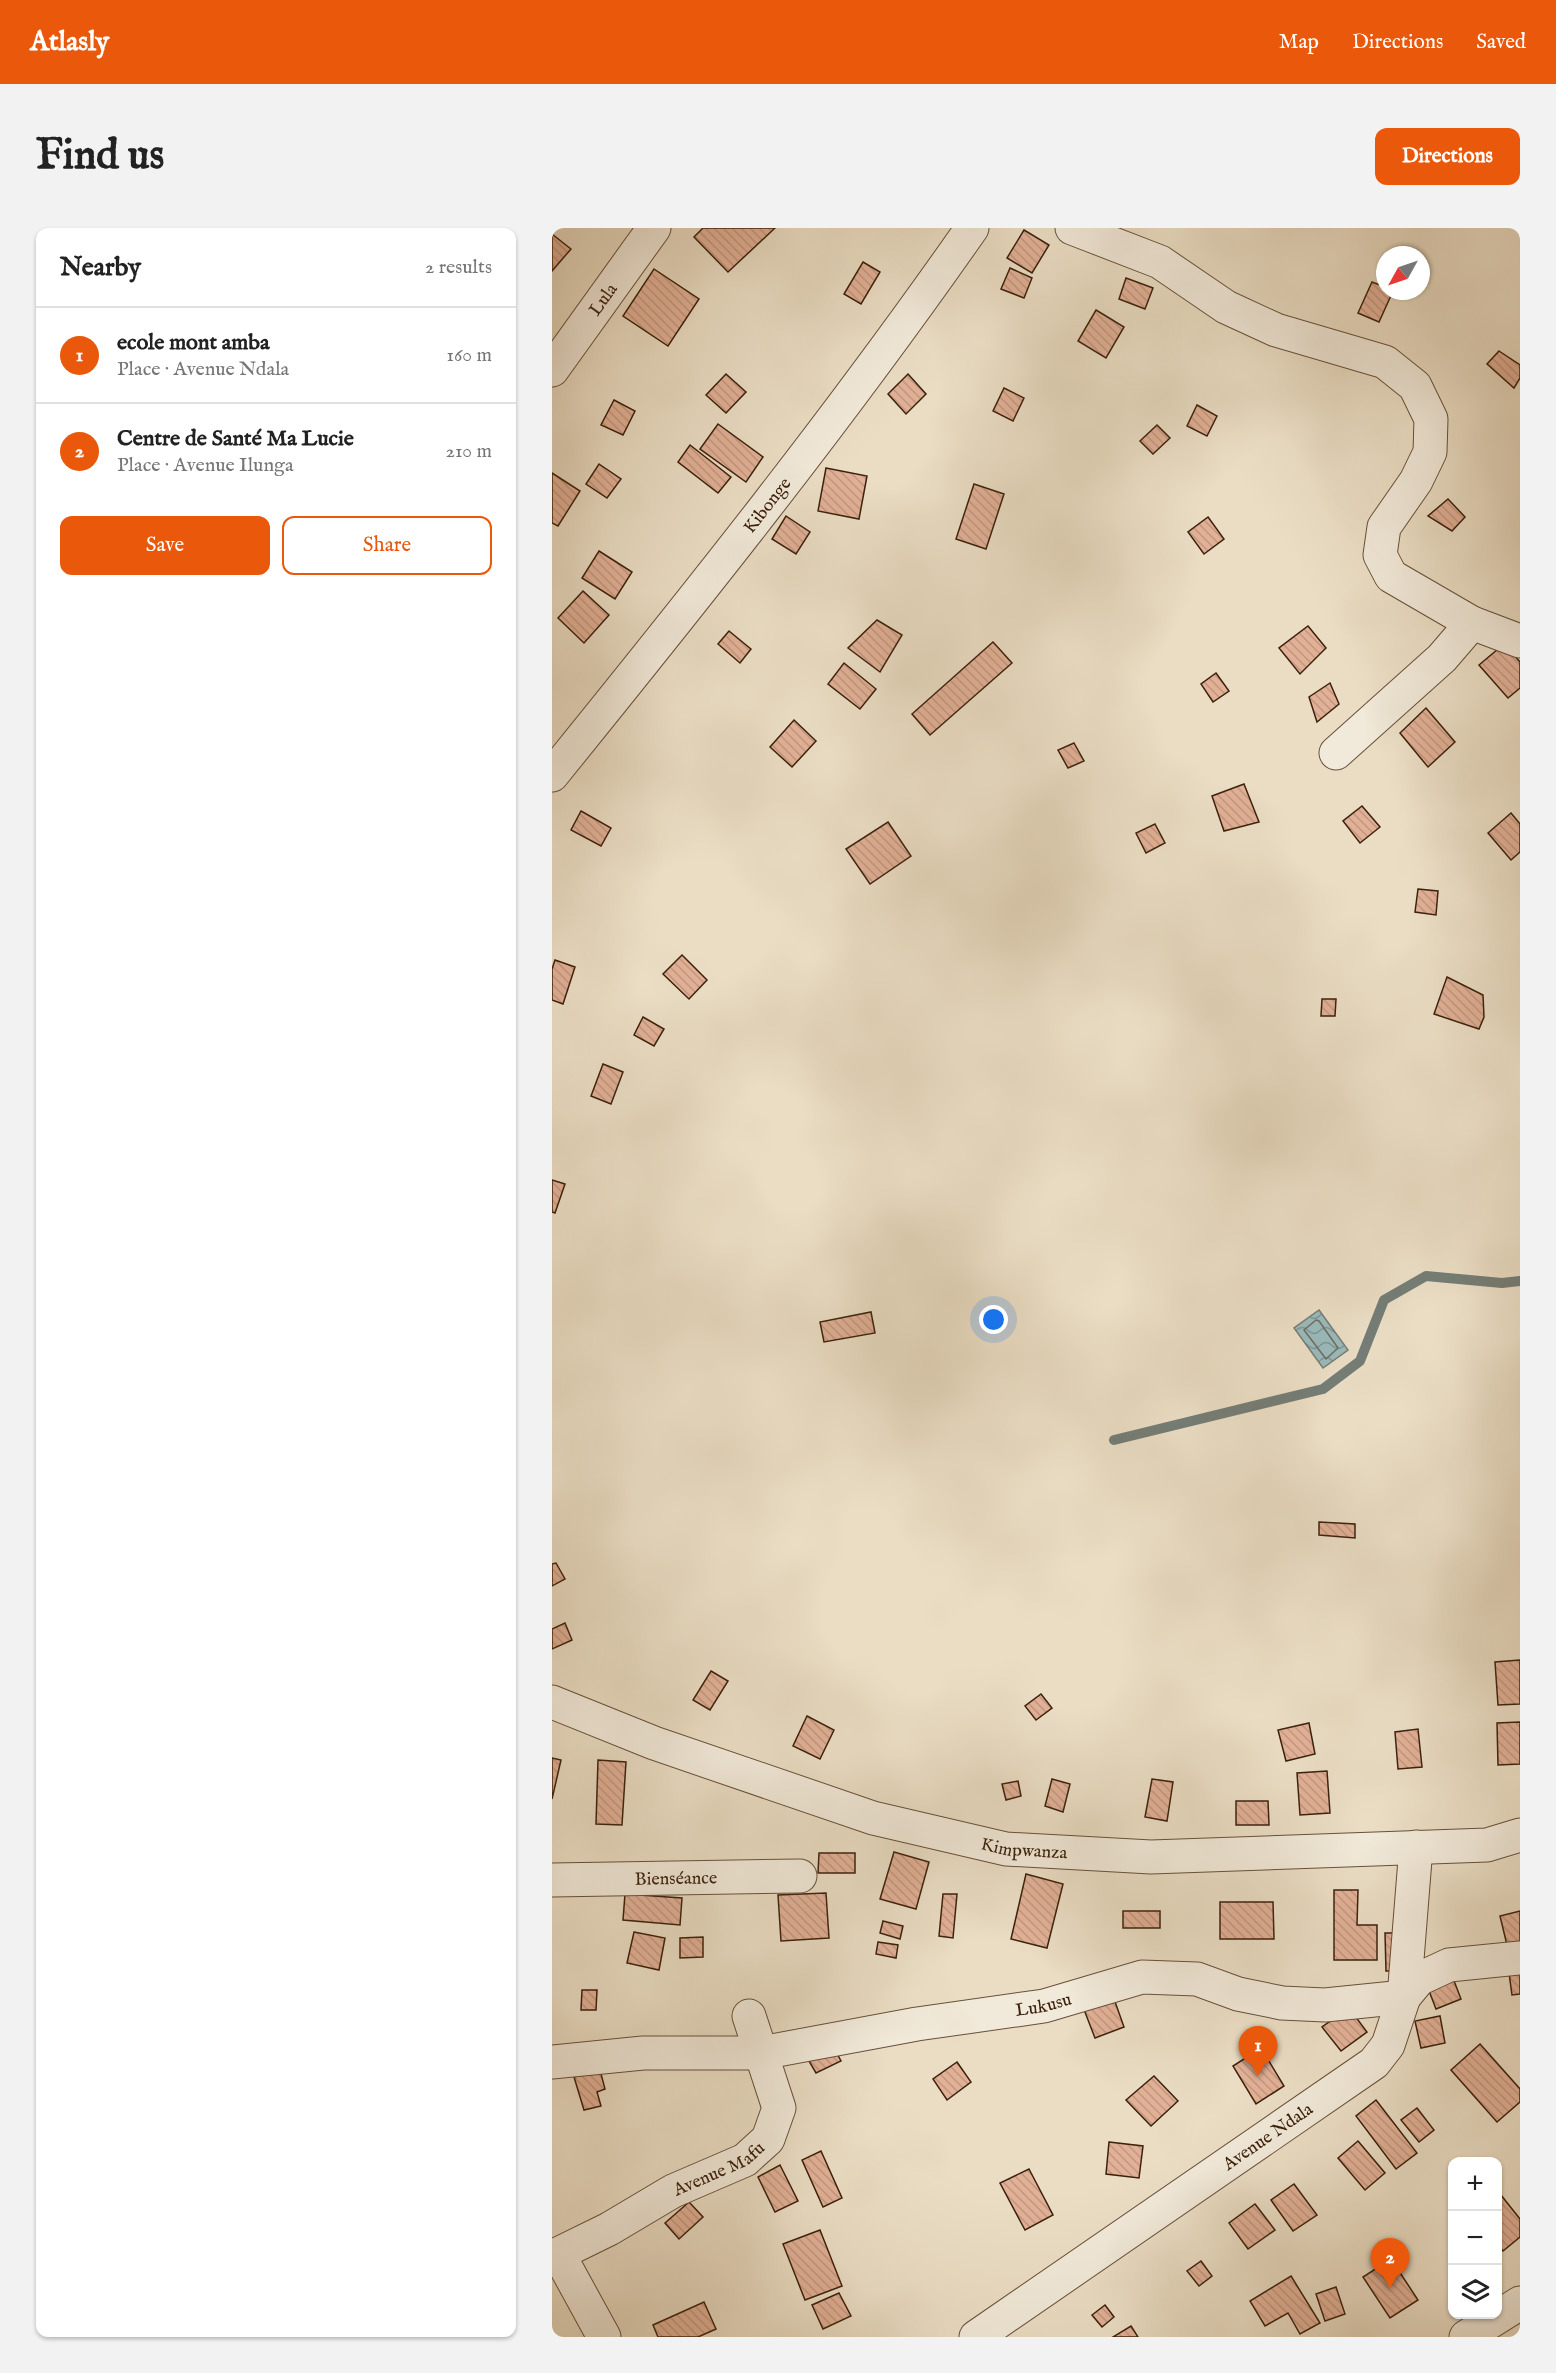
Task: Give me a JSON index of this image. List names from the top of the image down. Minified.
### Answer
{"streets":{"street":["Lula","Kibonge","Kimpwanza","Bienséance","Lukusu","Avenue Ndala","Avenue Mafu"]},"crossings":[["Kimpwanza","Avenue Ndala"],["Lukusu","Avenue Ndala"],["Lukusu","Avenue Mafu"]],"north":"bottom left","page":{"header":"Atlasly","nav":["Map","Directions","Saved"],"buttons":["Directions",["Save","Share"]],"title":"Find us","heading":["Nearby","2 results"],"list":[{"mark":"1","name":"ecole mont amba","note":"Place · Avenue Ndala","value":"160 m"},{"mark":"2","name":"Centre de Santé Ma Lucie","note":"Place · Avenue Ilunga","value":"210 m"}],"pins":["1","2"],"map_buttons":["+","−"]}}
